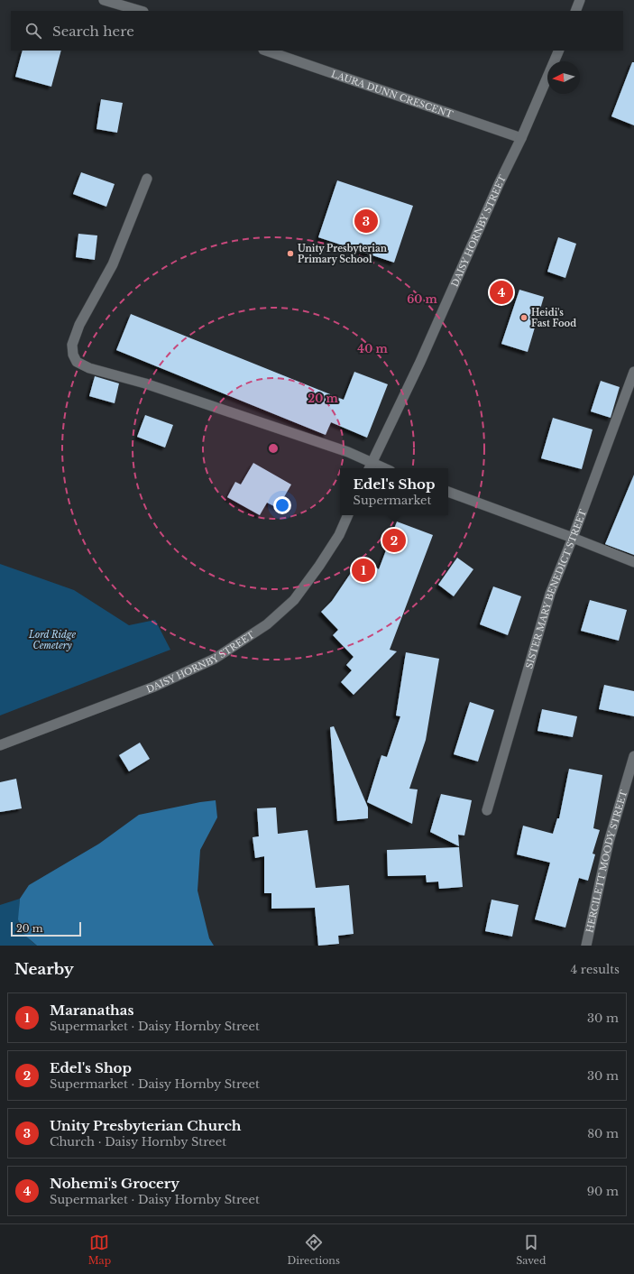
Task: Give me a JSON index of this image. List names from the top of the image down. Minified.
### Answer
{"streets":{"street":["LAURA DUNN CRESCENT","DAISY HORNBY STREET","SISTER MARY BENEDICT STREET","HERCILETT MOODY STREET"]},"crossings":[["LAURA DUNN CRESCENT","DAISY HORNBY STREET"]],"parks":["Lord Ridge Cemetery"],"places":["Unity Presbyterian Primary School","Heidi's Fast Food"],"scale_bar":"20 m","north":"left","page":{"search":"Search here","pins":["3","4","2","1"],"popup":["Edel's Shop","Supermarket"],"scale":"20 m","heading":["Nearby","4 results"],"list":[{"mark":"1","name":"Maranathas","note":"Supermarket · Daisy Hornby Street","value":"30 m"},{"mark":"2","name":"Edel's Shop","note":"Supermarket · Daisy Hornby Street","value":"30 m"},{"mark":"3","name":"Unity Presbyterian Church","note":"Church · Daisy Hornby Street","value":"80 m"},{"mark":"4","name":"Nohemi's Grocery","note":"Supermarket · Daisy Hornby Street","value":"90 m"}],"nav":["Map","Directions","Saved"]},"rings":["60 m","40 m","20 m"]}
